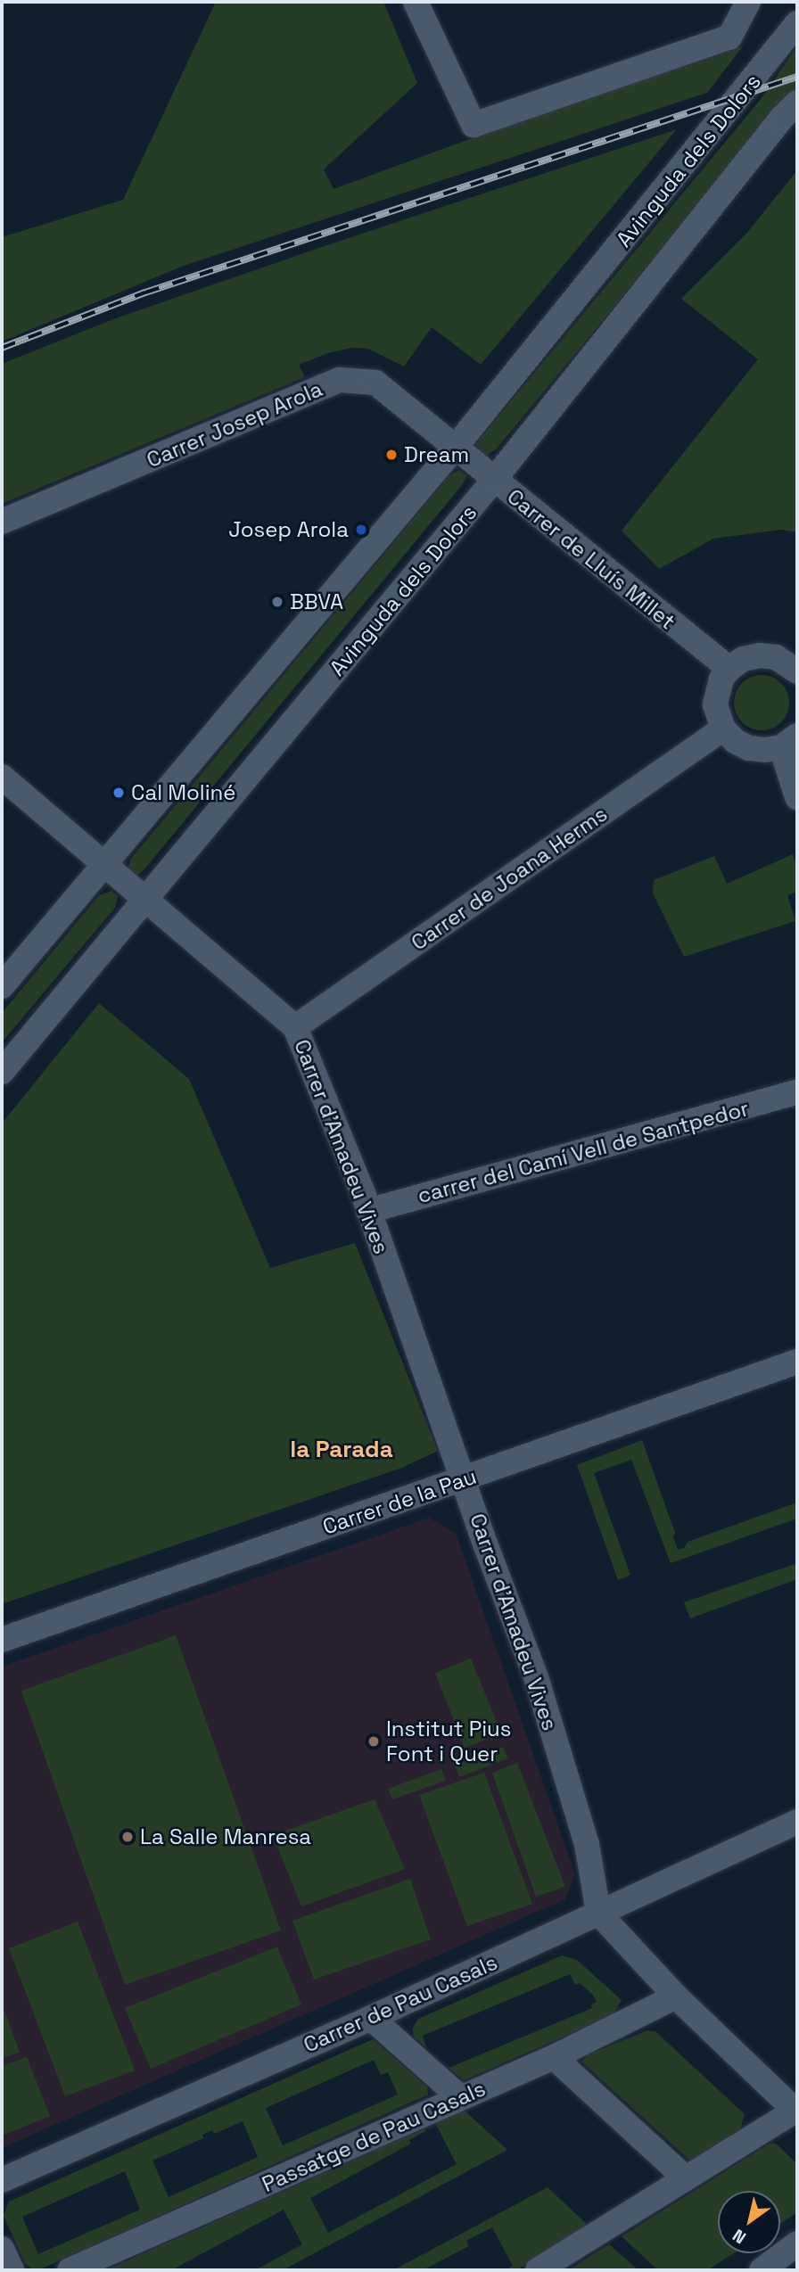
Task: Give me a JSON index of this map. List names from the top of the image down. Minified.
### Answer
{"streets":{"street":["Avinguda dels Dolors","Carrer Josep Arola","Carrer de Lluís Millet","Carrer de Joana Herms","Carrer d'Amadeu Vives","carrer del Camí Vell de Santpedor","Carrer de la Pau","Carrer de Pau Casals","Passatge de Pau Casals"]},"crossings":[["Avinguda dels Dolors","Carrer Josep Arola"],["Avinguda dels Dolors","Carrer de Lluís Millet"],["Avinguda dels Dolors","Carrer d'Amadeu Vives"],["Carrer Josep Arola","Carrer de Lluís Millet"],["Carrer de Joana Herms","Carrer d'Amadeu Vives"],["Carrer d'Amadeu Vives","carrer del Camí Vell de Santpedor"],["Carrer d'Amadeu Vives","Carrer de la Pau"],["Carrer d'Amadeu Vives","Carrer de Pau Casals"]],"districts":["la Parada"],"places":["Dream","Josep Arola","BBVA","Cal Moliné","Institut Pius Font i Quer","La Salle Manresa"],"north":"bottom left"}
